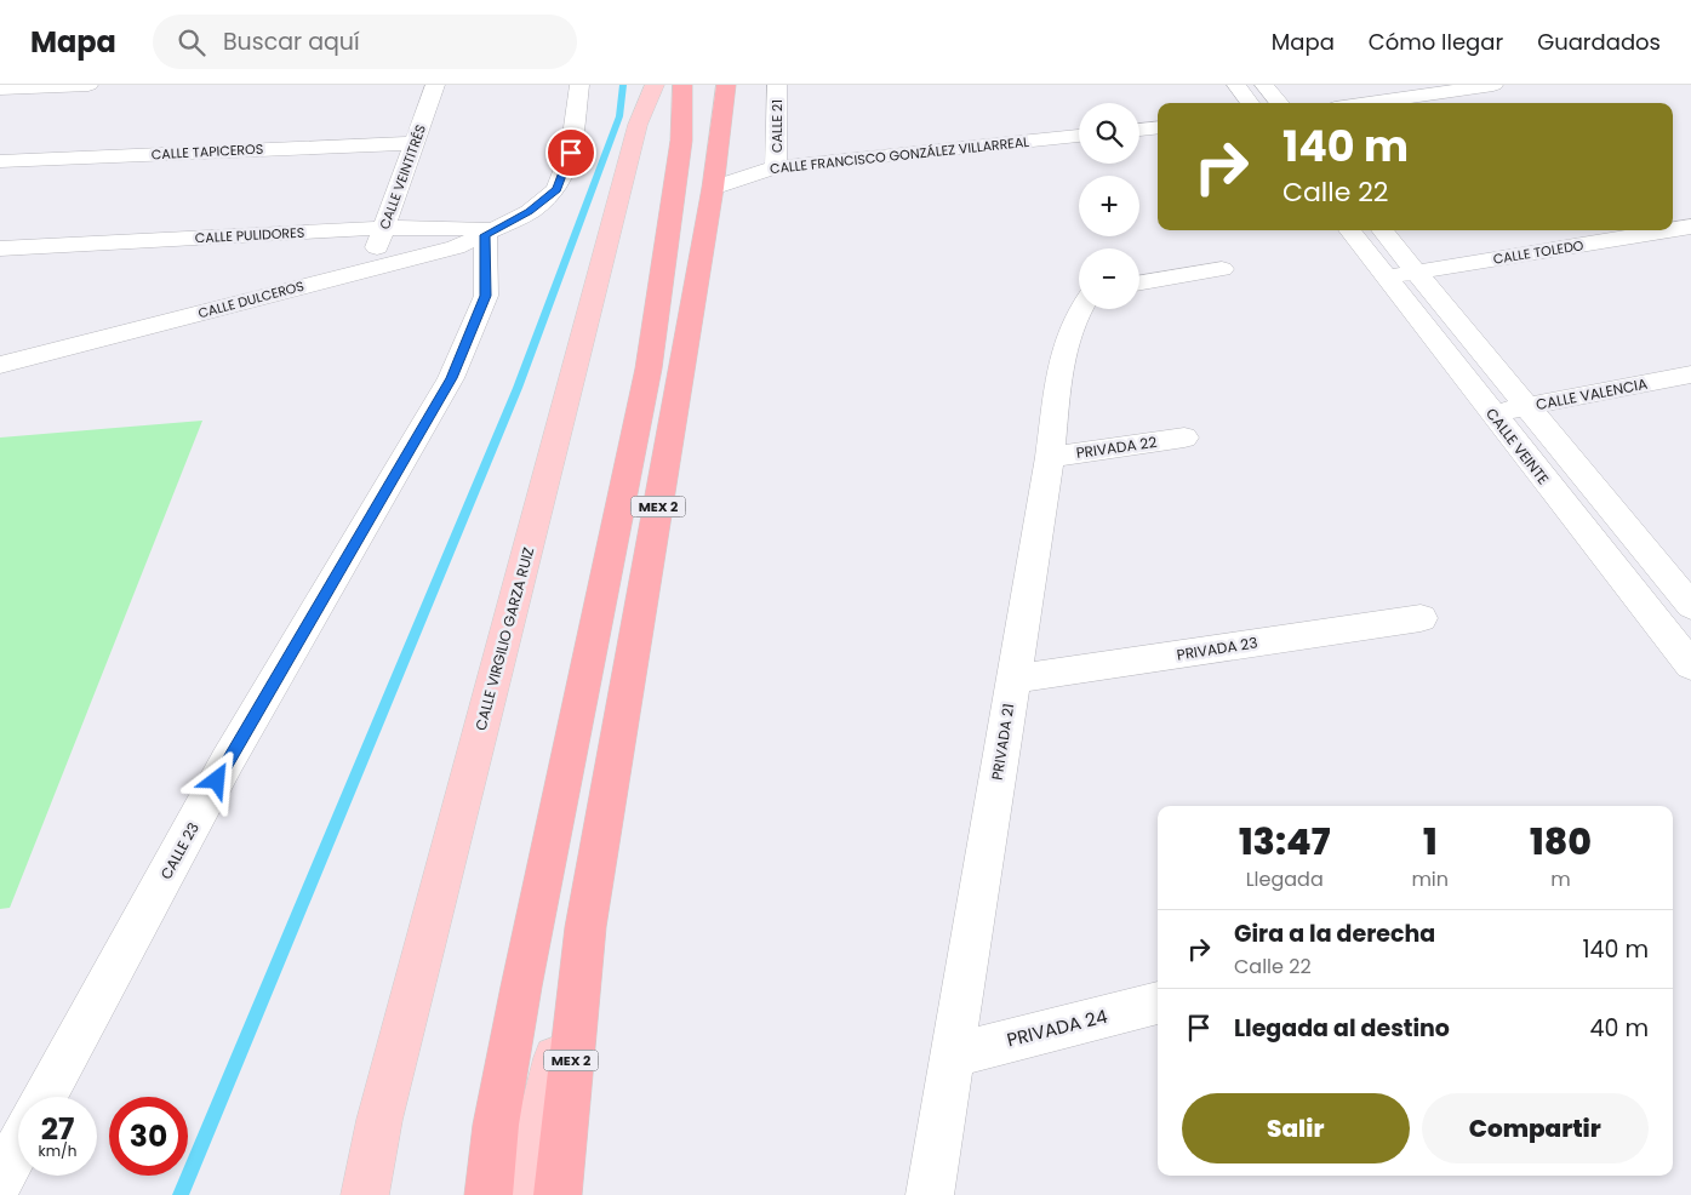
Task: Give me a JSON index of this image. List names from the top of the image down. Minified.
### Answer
{"streets":{"highway":["MEX 2"],"main road":["CALLE VIRGILIO GARZA RUIZ"],"street":["CALLE 21","CALLE TAPICEROS","CALLE FRANCISCO GONZÁLEZ VILLARREAL","CALLE VEINTITRÉS","CALLE PULIDORES","CALLE TOLEDO","CALLE DULCEROS","CALLE VALENCIA","CALLE VEINTE","PRIVADA 22","PRIVADA 23","PRIVADA 21","CALLE 23","PRIVADA 24"]},"crossings":[["CALLE 21","CALLE FRANCISCO GONZÁLEZ VILLARREAL"],["CALLE TAPICEROS","CALLE VEINTITRÉS"],["CALLE FRANCISCO GONZÁLEZ VILLARREAL","MEX 2"],["CALLE VEINTITRÉS","CALLE PULIDORES"],["CALLE VEINTITRÉS","CALLE DULCEROS"],["CALLE PULIDORES","CALLE DULCEROS"],["CALLE PULIDORES","CALLE 23"],["CALLE TOLEDO","CALLE VEINTE"],["CALLE DULCEROS","CALLE 23"],["CALLE VALENCIA","CALLE VEINTE"],["PRIVADA 22","PRIVADA 21"],["PRIVADA 23","PRIVADA 21"],["PRIVADA 21","PRIVADA 24"]],"page":{"header":"Mapa","search":"Buscar aquí","nav":["Mapa","Cómo llegar","Guardados"],"map_buttons":["+","−"],"turn":["140 m","Calle 22"],"eta":["13:47","Llegada","1","min","180","m"],"list":[{"name":"Gira a la derecha","note":"Calle 22","value":"140 m"},{"name":"Llegada al destino","value":"40 m"}],"buttons":["Salir","Compartir"],"speed":"27 km/h","limit":"30"}}
